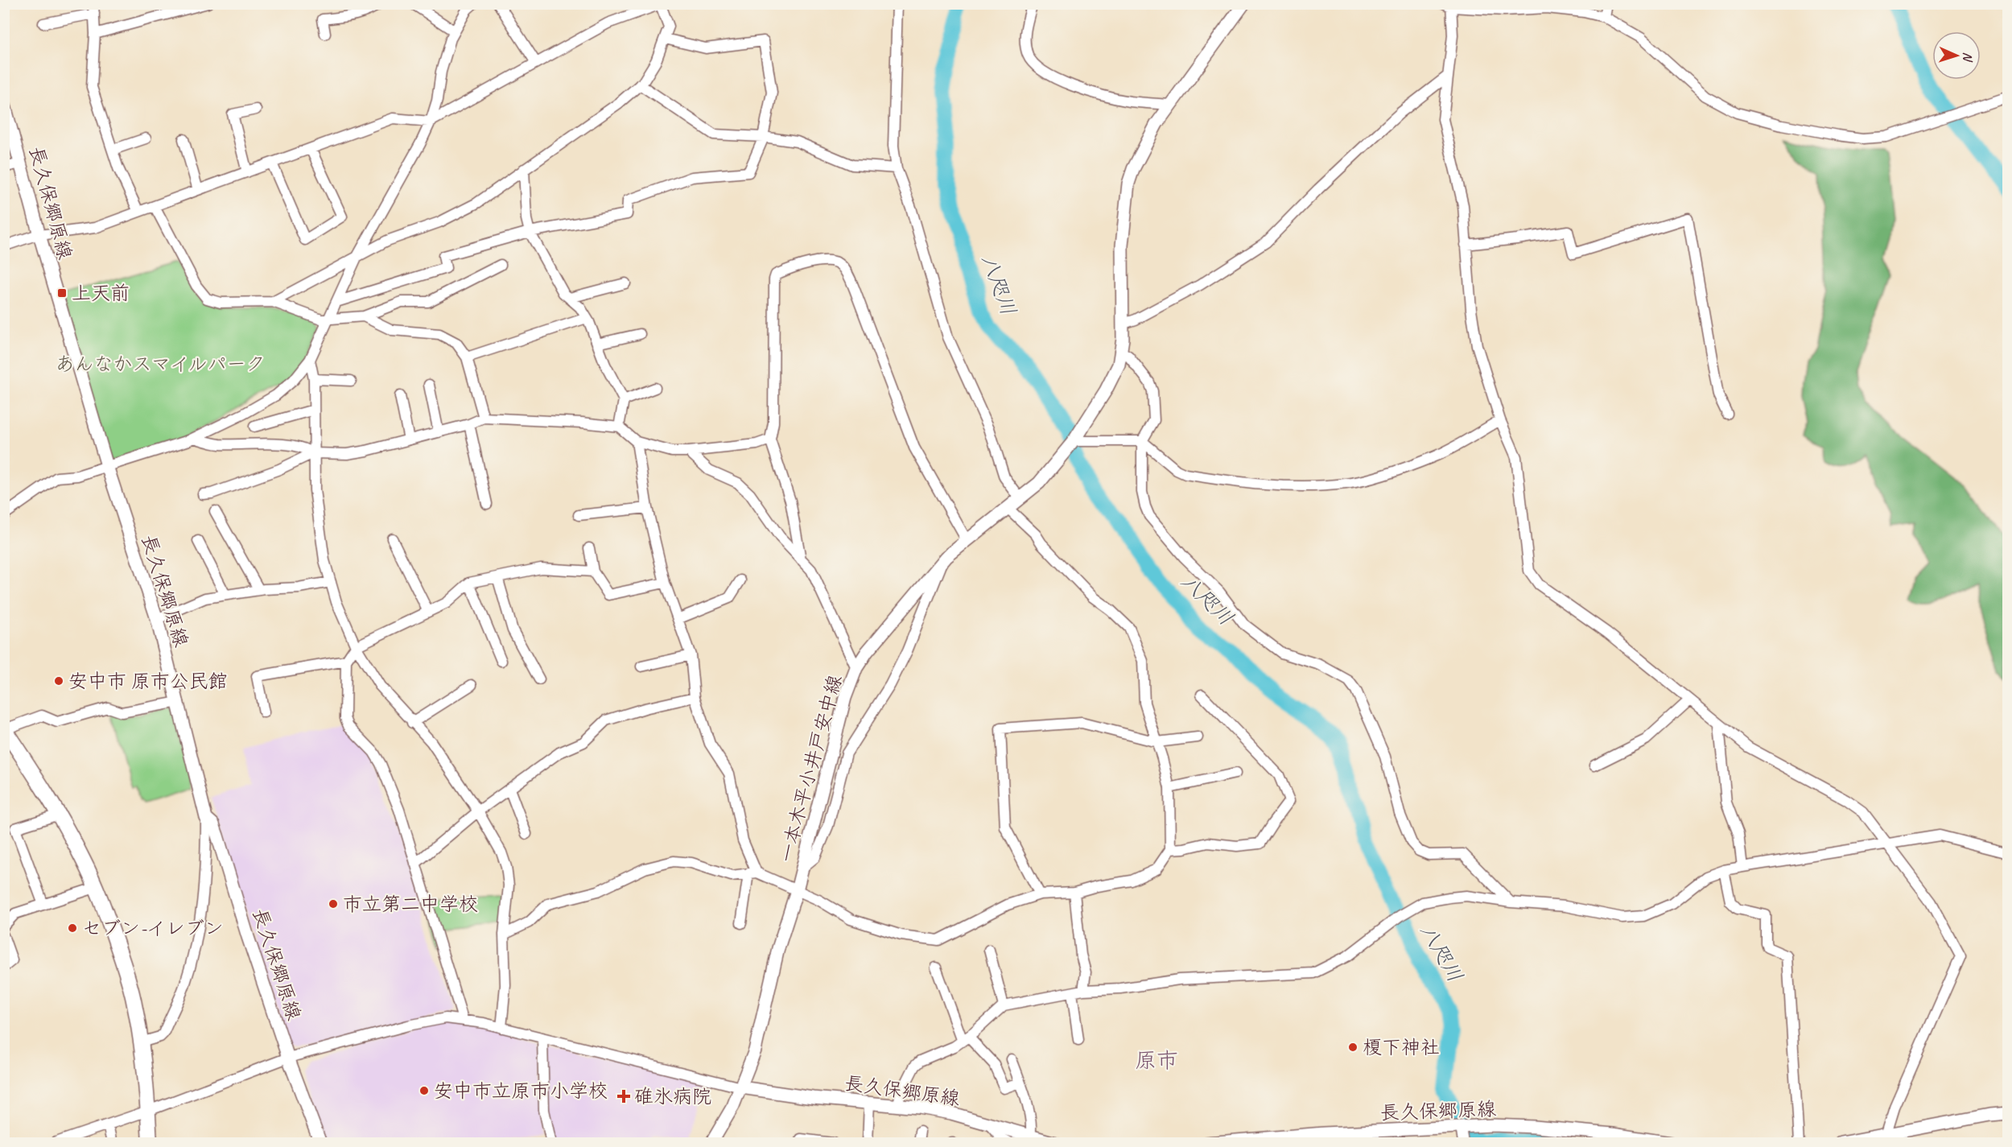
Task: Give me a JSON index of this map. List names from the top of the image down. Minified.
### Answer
{"streets":{"main road":["長久保郷原線","一本木平小井戸安中線"]},"crossings":[["長久保郷原線","一本木平小井戸安中線"]],"districts":["原市"],"water":["八咫川"],"parks":["あんなかスマイルパーク"],"places":{"transit":["上天前"],"other":["安中市 原市公民館","市立第二中学校","セブン-イレブン","榎下神社","安中市立原市小学校"],"health":["碓氷病院"]},"north":"right"}
